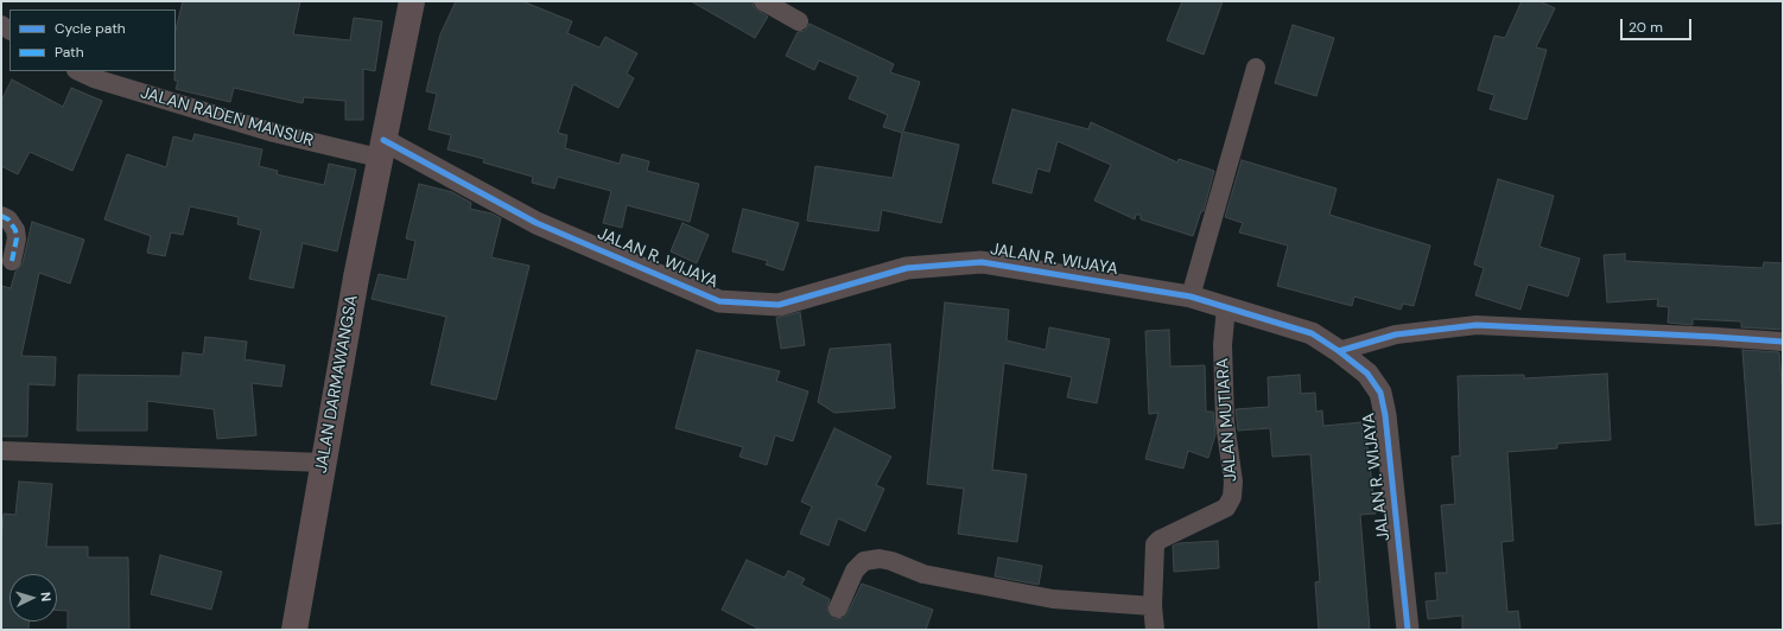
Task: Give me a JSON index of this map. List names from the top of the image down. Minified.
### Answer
{"streets":{"main road":["JALAN DARMAWANGSA"],"street":["JALAN RADEN MANSUR","JALAN R. WIJAYA","JALAN MUTIARA"]},"crossings":[["JALAN RADEN MANSUR","JALAN R. WIJAYA"],["JALAN RADEN MANSUR","JALAN DARMAWANGSA"],["JALAN R. WIJAYA","JALAN DARMAWANGSA"],["JALAN R. WIJAYA","JALAN MUTIARA"]],"legend":["Cycle path","Path"],"scale_bar":"20 m","north":"right"}
